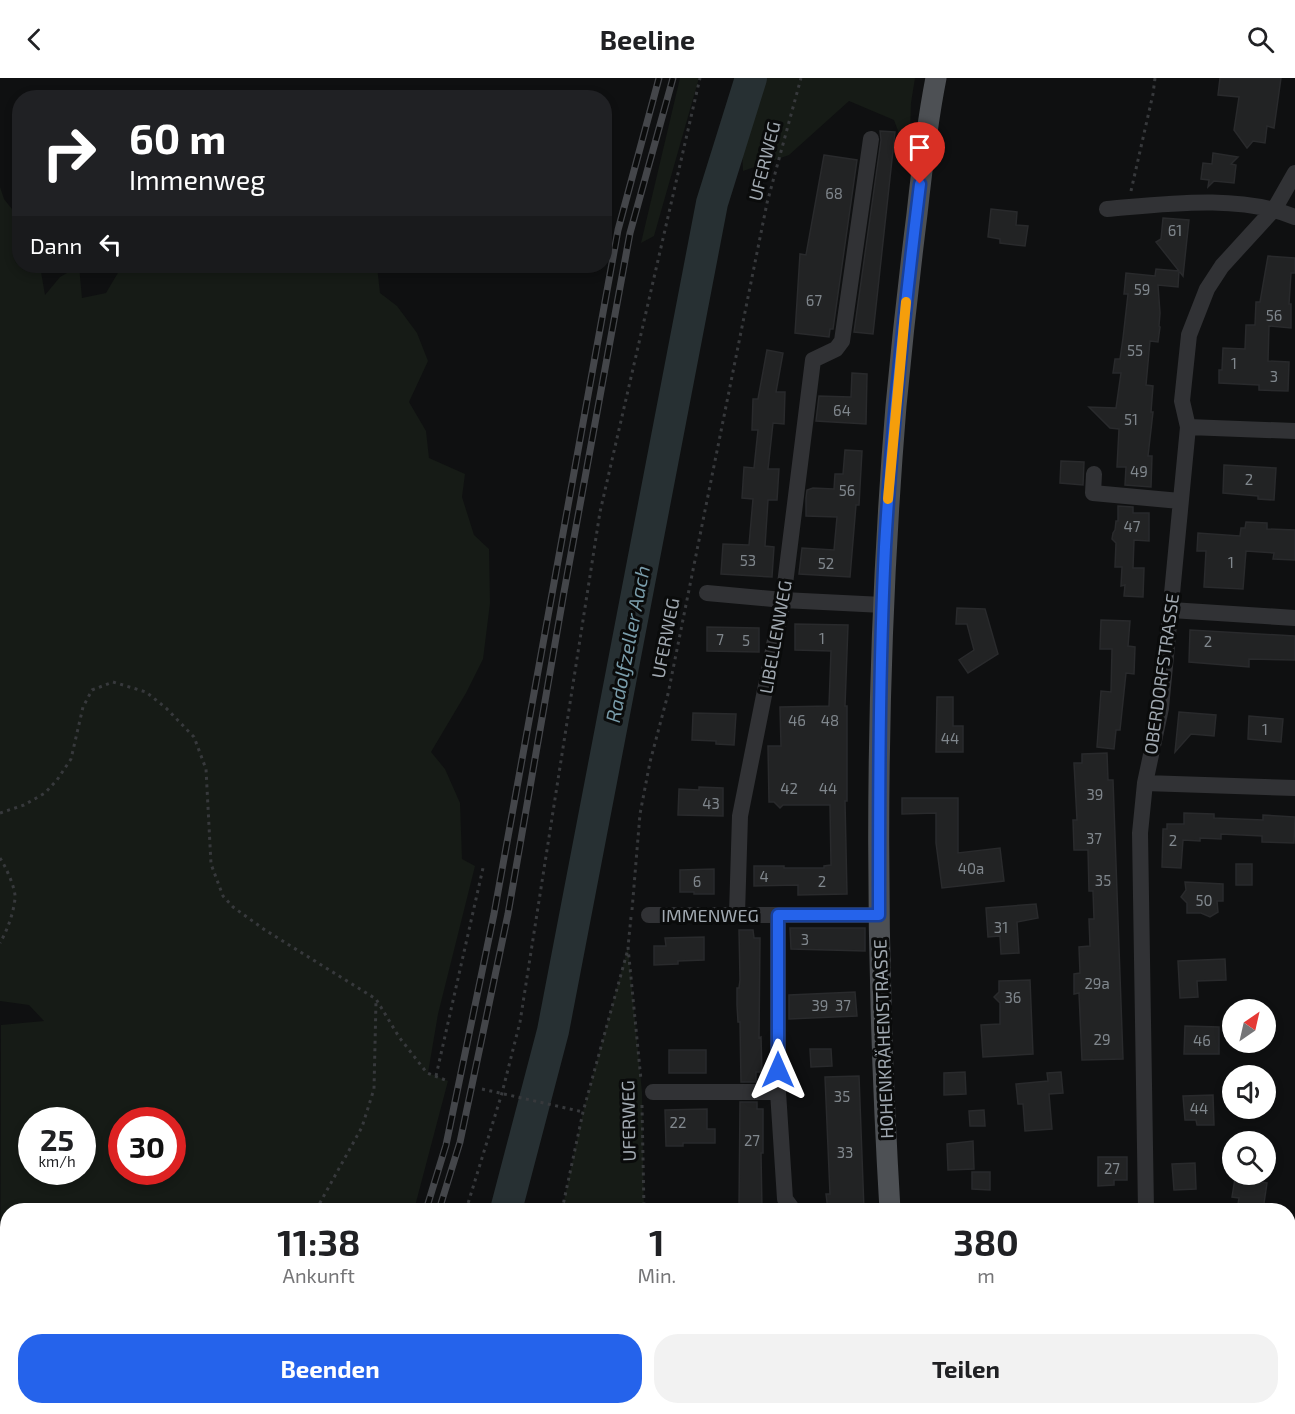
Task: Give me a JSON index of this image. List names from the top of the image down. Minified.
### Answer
{"streets":{"main road":["HOHENKRÄHENSTRASSE"],"street":["LIBELLENWEG","OBERDORFSTRASSE","IMMENWEG"],"path":["UFERWEG"]},"crossings":[["LIBELLENWEG","IMMENWEG"],["IMMENWEG","HOHENKRÄHENSTRASSE"]],"water":["Radolfzeller Aach"],"house_numbers":["68","61","59","67","56","55","1","3","64","51","49","2","56","47","53","1","52","1","7","5","2","46","48","1","44","42","44","39","43","37","2","40a","4","35","6","2","50","31","3","29a","36","39","37","29","46","35","44","22","27","33","27"],"north":"top right","page":{"header":"Beeline","turn":["60 m","Immenweg"],"then":"Dann","speed":"25 km/h","limit":"30","eta":["11:38","Ankunft","1","Min.","380","m"],"buttons":["Beenden","Teilen"]}}
